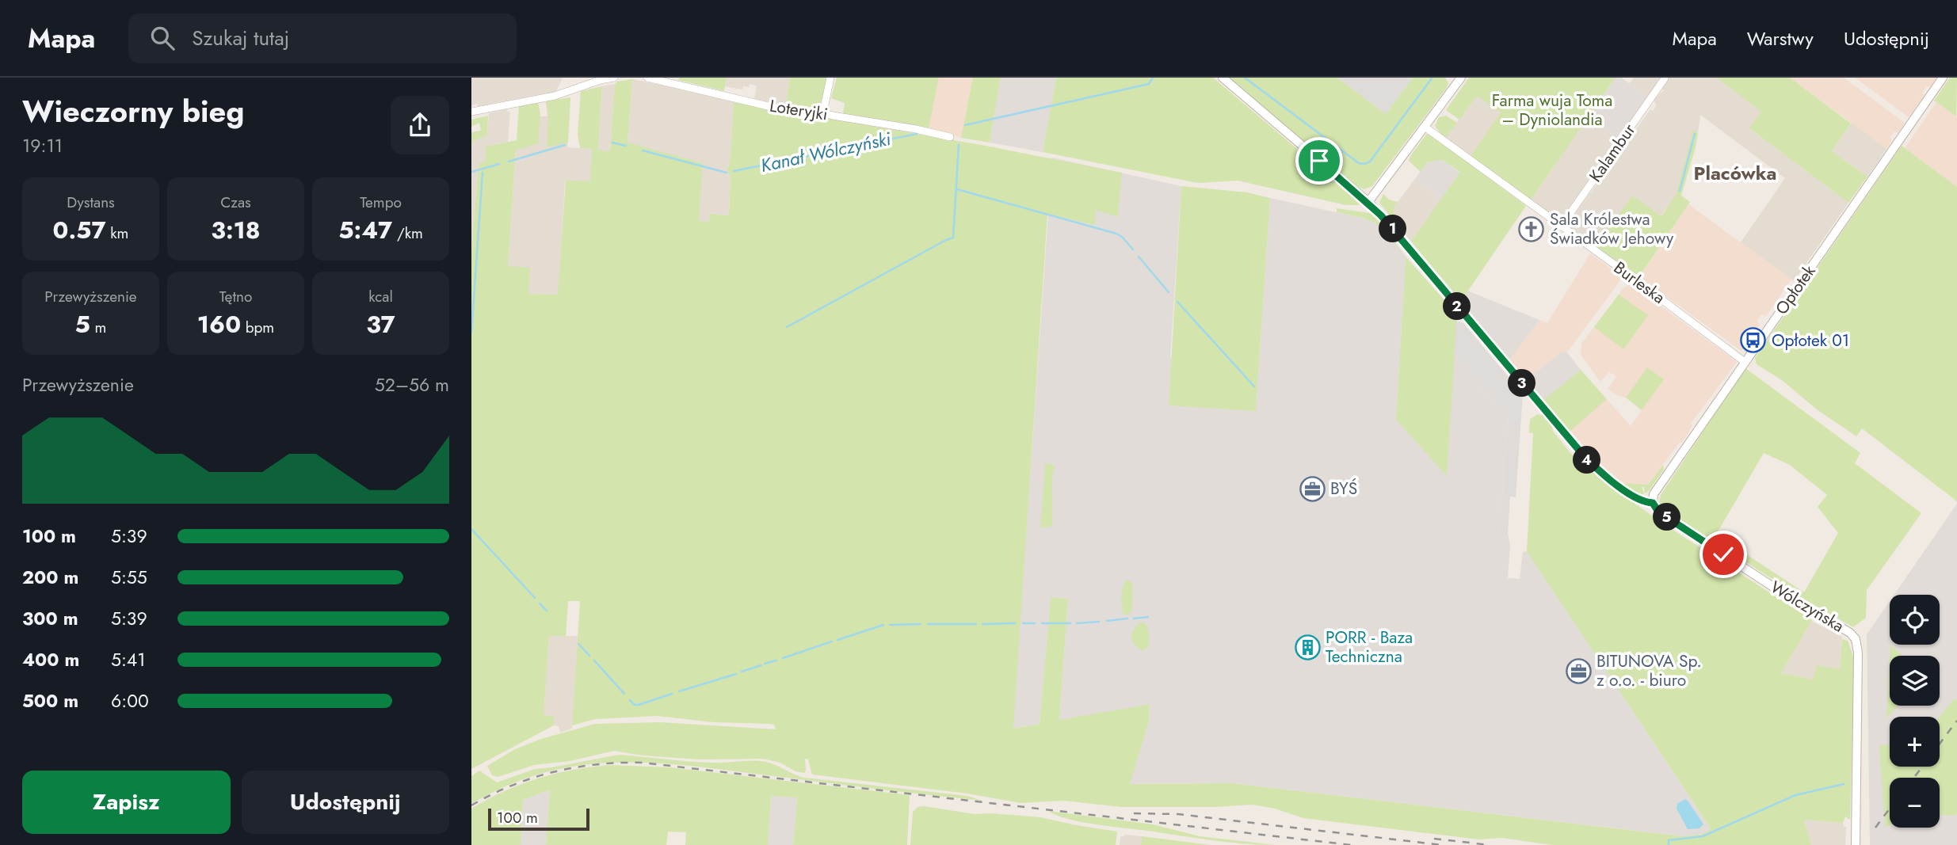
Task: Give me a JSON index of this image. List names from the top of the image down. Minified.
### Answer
{"streets":{"street":["Loteryjki","Kalambur","Burleska","Opłotek","Wólczyńska"]},"crossings":[["Kalambur","Burleska"],["Burleska","Opłotek"],["Opłotek","Wólczyńska"]],"districts":["Placówka"],"water":["Kanał Wólczyński"],"parks":["Farma wuja Toma – Dyniolandia"],"places":{"church":["Sala Królestwa Świadków Jehowy"],"bus stop":["Opłotek 01"],"office":["BYŚ","BITUNOVA Sp. z o.o. - biuro"],"building":["PORR - Baza Techniczna"]},"scale_bar":"100 m","page":{"header":"Mapa","search":"Szukaj tutaj","nav":["Mapa","Warstwy","Udostępnij"],"heading":["Wieczorny bieg","19:11"],"stats":[["Dystans","0.57 km"],["Czas","3:18"],["Tempo","5:47 /km"],["Przewyższenie","5 m"],["Tętno","160 bpm"],["kcal","37"]],"pins":["1","2","3","4","5"],"chart":["Przewyższenie","52–56 m"],"list":[{"name":"100 m","note":"5:39"},{"name":"200 m","note":"5:55"},{"name":"300 m","note":"5:39"},{"name":"400 m","note":"5:41"},{"name":"500 m","note":"6:00"}],"map_buttons":["+","−"],"buttons":["Zapisz","Udostępnij"],"scale":"100 m"}}
